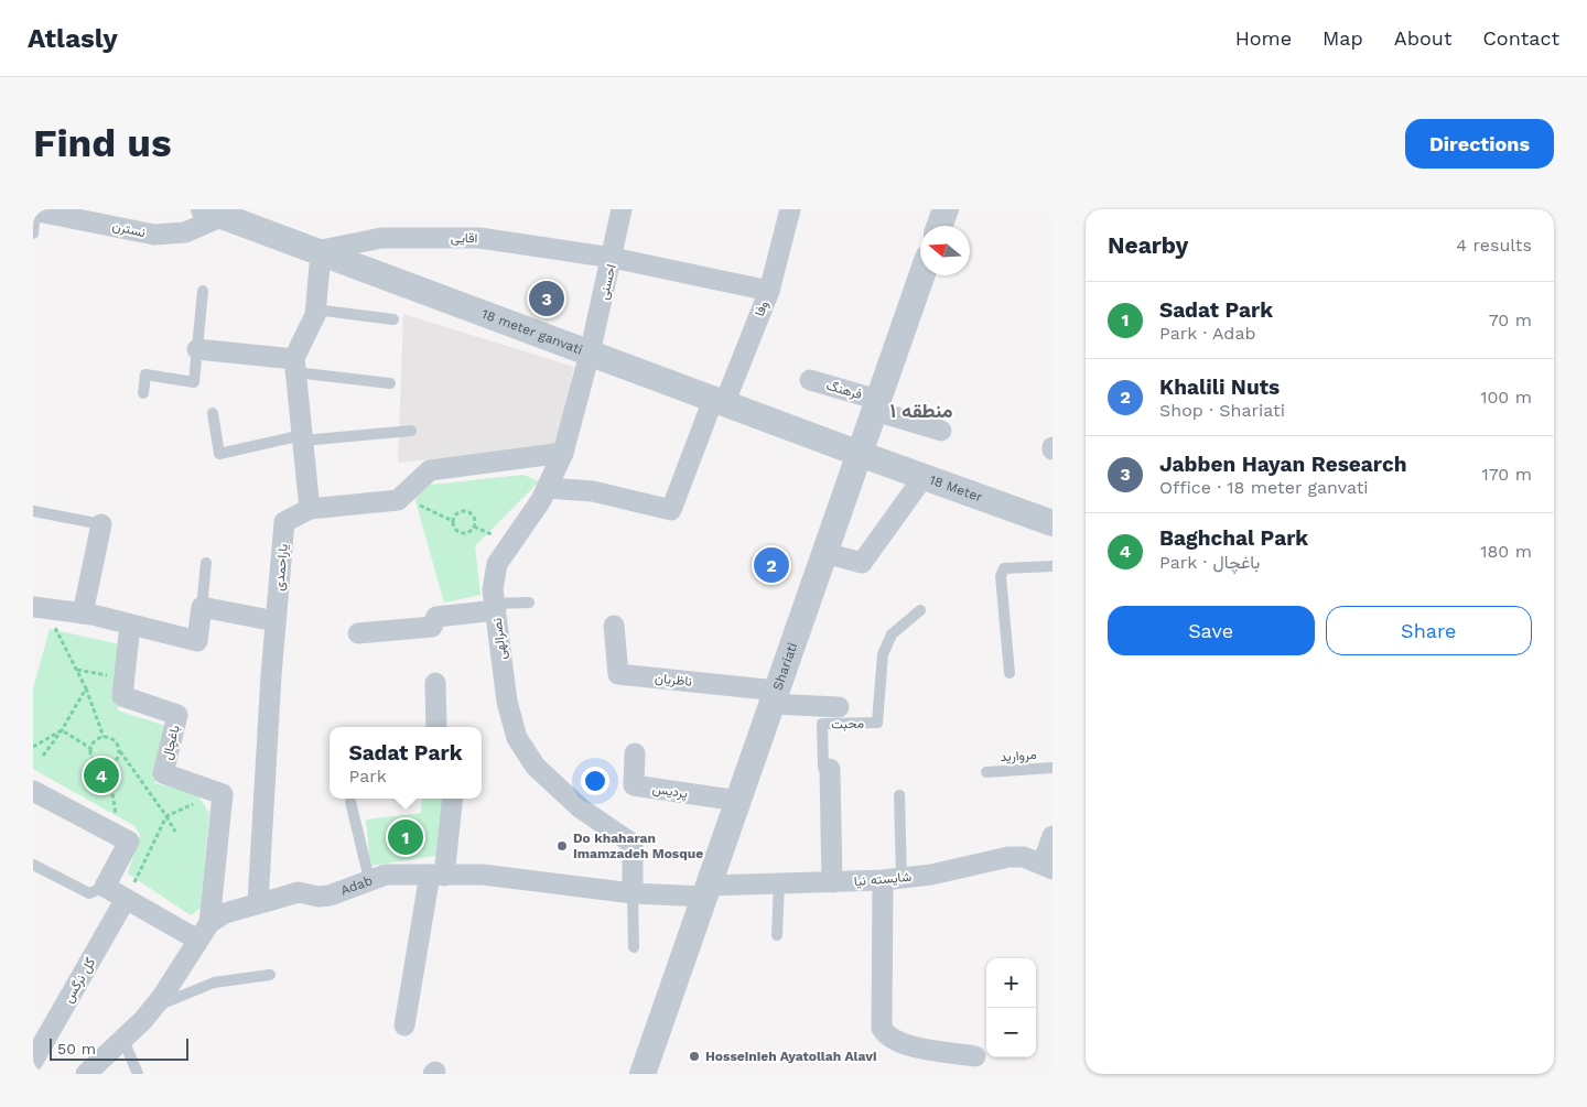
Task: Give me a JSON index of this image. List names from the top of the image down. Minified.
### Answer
{"streets":{"street":["نسترن","اقایی","احسنی","وفا","18 meter ganvati","فرهنگ","18 Meter","یاراحمدی","نصرالهی","Shariati","ناظریان","محبت","باغچال","پردیس","شایسته نیا","Adab","گل نرگس"],"lane":["مروارید"]},"crossings":[["نسترن","18 meter ganvati"],["اقایی","احسنی"],["اقایی","وفا"],["اقایی","18 meter ganvati"],["احسنی","18 meter ganvati"],["احسنی","نصرالهی"],["وفا","18 meter ganvati"],["وفا","نصرالهی"],["18 meter ganvati","18 Meter"],["18 meter ganvati","نصرالهی"],["18 meter ganvati","Shariati"],["فرهنگ","Shariati"],["18 Meter","Shariati"],["یاراحمدی","Adab"],["نصرالهی","Adab"],["Shariati","ناظریان"],["Shariati","محبت"],["Shariati","پردیس"],["Shariati","شایسته نیا"],["Shariati","Adab"],["ناظریان","محبت"],["محبت","شایسته نیا"],["باغچال","Adab"],["شایسته نیا","Adab"]],"districts":["منطقه ۱"],"places":["Do khaharan Imamzadeh Mosque","Hosseinieh Ayatollah Alavi"],"scale_bar":"50 m","north":"left","page":{"header":"Atlasly","nav":["Home","Map","About","Contact"],"buttons":["Directions",["Save","Share"]],"title":"Find us","heading":["Nearby","4 results"],"pins":["3","2","4","1"],"list":[{"mark":"1","name":"Sadat Park","note":"Park · Adab","value":"70 m"},{"mark":"2","name":"Khalili Nuts","note":"Shop · Shariati","value":"100 m"},{"mark":"3","name":"Jabben Hayan Research","note":"Office · 18 meter ganvati","value":"170 m"},{"mark":"4","name":"Baghchal Park","note":"Park · باغچال","value":"180 m"}],"popup":["Sadat Park","Park"],"map_buttons":["+","−"],"scale":"50 m"}}
